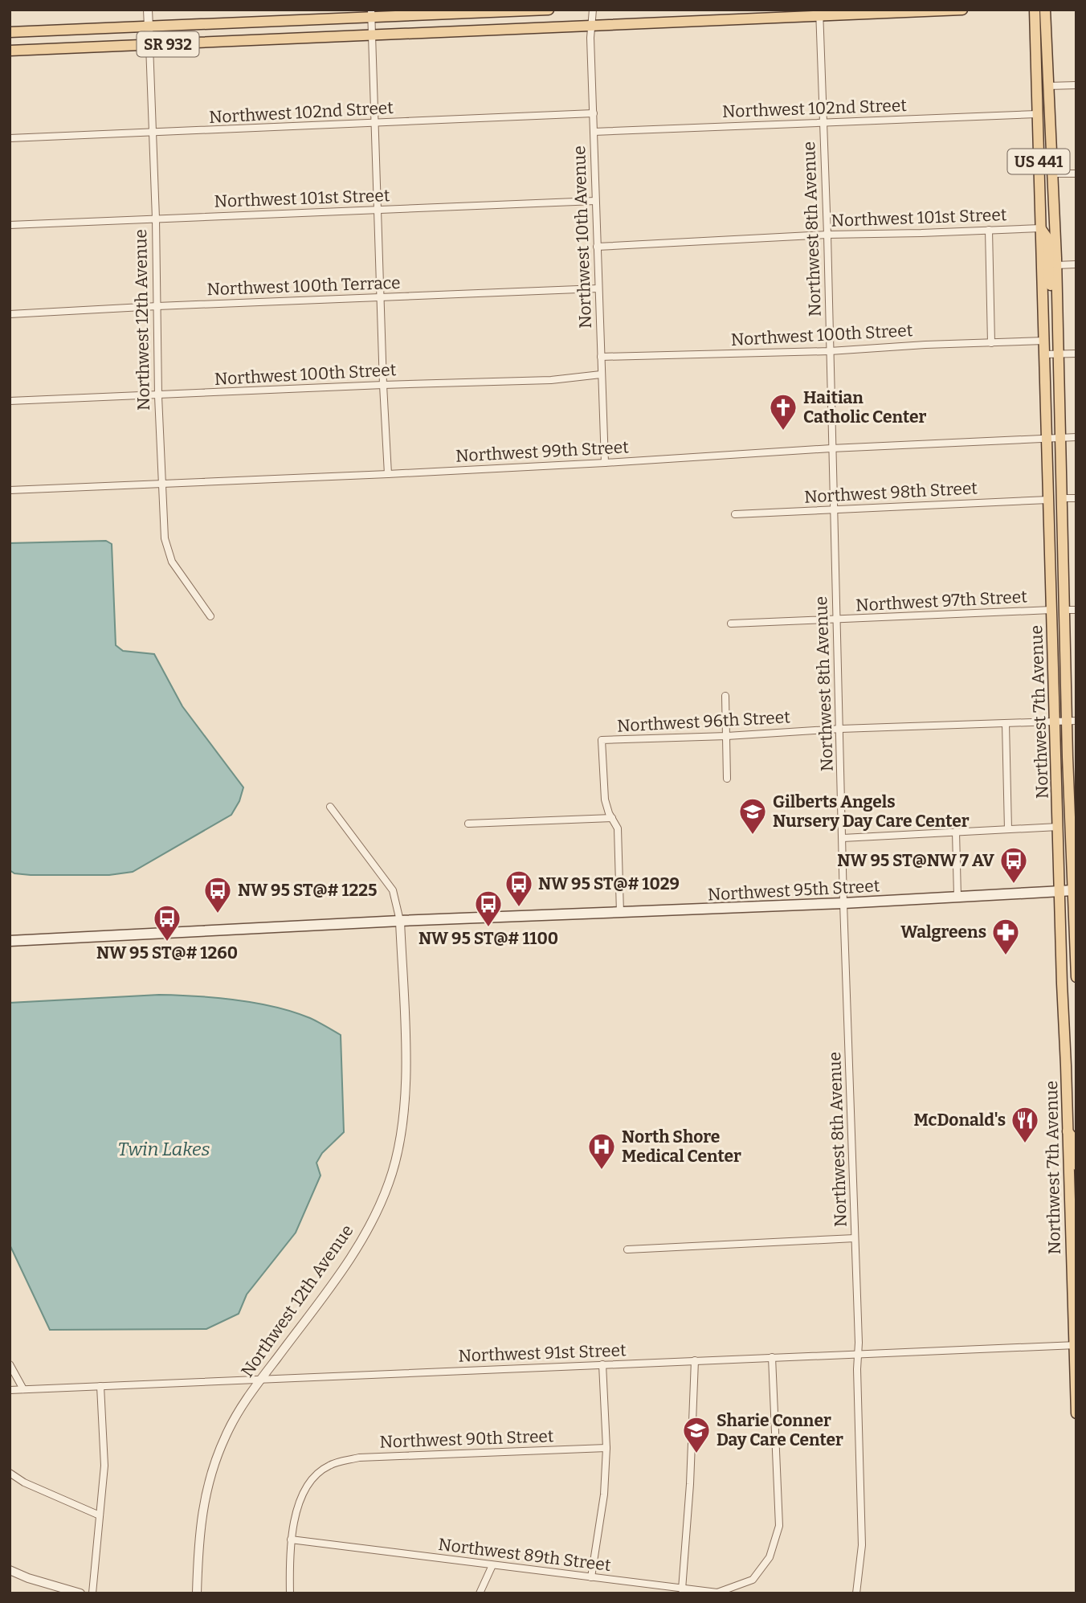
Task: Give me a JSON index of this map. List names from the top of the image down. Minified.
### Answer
{"streets":{"main road":["SR 932","US 441","Northwest 7th Avenue","Northwest 95th Street"],"street":["Northwest 102nd Street","Northwest 101st Street","Northwest 8th Avenue","Northwest 10th Avenue","Northwest 100th Terrace","Northwest 12th Avenue","Northwest 100th Street","Northwest 99th Street","Northwest 98th Street","Northwest 97th Street","Northwest 96th Street","Northwest 91st Street","Northwest 90th Street","Northwest 89th Street"]},"crossings":[["SR 932","Northwest 8th Avenue"],["SR 932","Northwest 10th Avenue"],["SR 932","Northwest 12th Avenue"],["Northwest 102nd Street","Northwest 8th Avenue"],["Northwest 102nd Street","Northwest 10th Avenue"],["Northwest 102nd Street","Northwest 12th Avenue"],["Northwest 102nd Street","Northwest 7th Avenue"],["Northwest 101st Street","Northwest 8th Avenue"],["Northwest 101st Street","Northwest 10th Avenue"],["Northwest 101st Street","Northwest 12th Avenue"],["Northwest 101st Street","Northwest 7th Avenue"],["Northwest 8th Avenue","Northwest 100th Street"],["Northwest 8th Avenue","Northwest 99th Street"],["Northwest 8th Avenue","Northwest 98th Street"],["Northwest 8th Avenue","Northwest 97th Street"],["Northwest 8th Avenue","Northwest 96th Street"],["Northwest 8th Avenue","Northwest 95th Street"],["Northwest 8th Avenue","Northwest 91st Street"],["Northwest 10th Avenue","Northwest 100th Terrace"],["Northwest 10th Avenue","Northwest 100th Street"],["Northwest 10th Avenue","Northwest 99th Street"],["Northwest 100th Terrace","Northwest 12th Avenue"],["Northwest 12th Avenue","Northwest 100th Street"],["Northwest 12th Avenue","Northwest 99th Street"],["Northwest 12th Avenue","Northwest 95th Street"],["Northwest 12th Avenue","Northwest 91st Street"],["Northwest 100th Street","Northwest 7th Avenue"],["Northwest 99th Street","Northwest 7th Avenue"],["Northwest 98th Street","Northwest 7th Avenue"],["Northwest 97th Street","Northwest 7th Avenue"],["Northwest 7th Avenue","Northwest 96th Street"],["Northwest 7th Avenue","Northwest 95th Street"],["Northwest 7th Avenue","Northwest 91st Street"],["Northwest 91st Street","Northwest 89th Street"],["Northwest 90th Street","Northwest 89th Street"]],"water":["Twin Lakes"],"places":{"church":["Haitian Catholic Center"],"school or university":["Gilberts Angels Nursery Day Care Center","Sharie Conner Day Care Center"],"bus stop":["NW 95 ST@NW 7 AV","NW 95 ST@# 1029","NW 95 ST@# 1225","NW 95 ST@# 1100","NW 95 ST@# 1260"],"pharmacy":["Walgreens"],"restaurant":["McDonald's"],"hospital":["North Shore Medical Center"]}}
